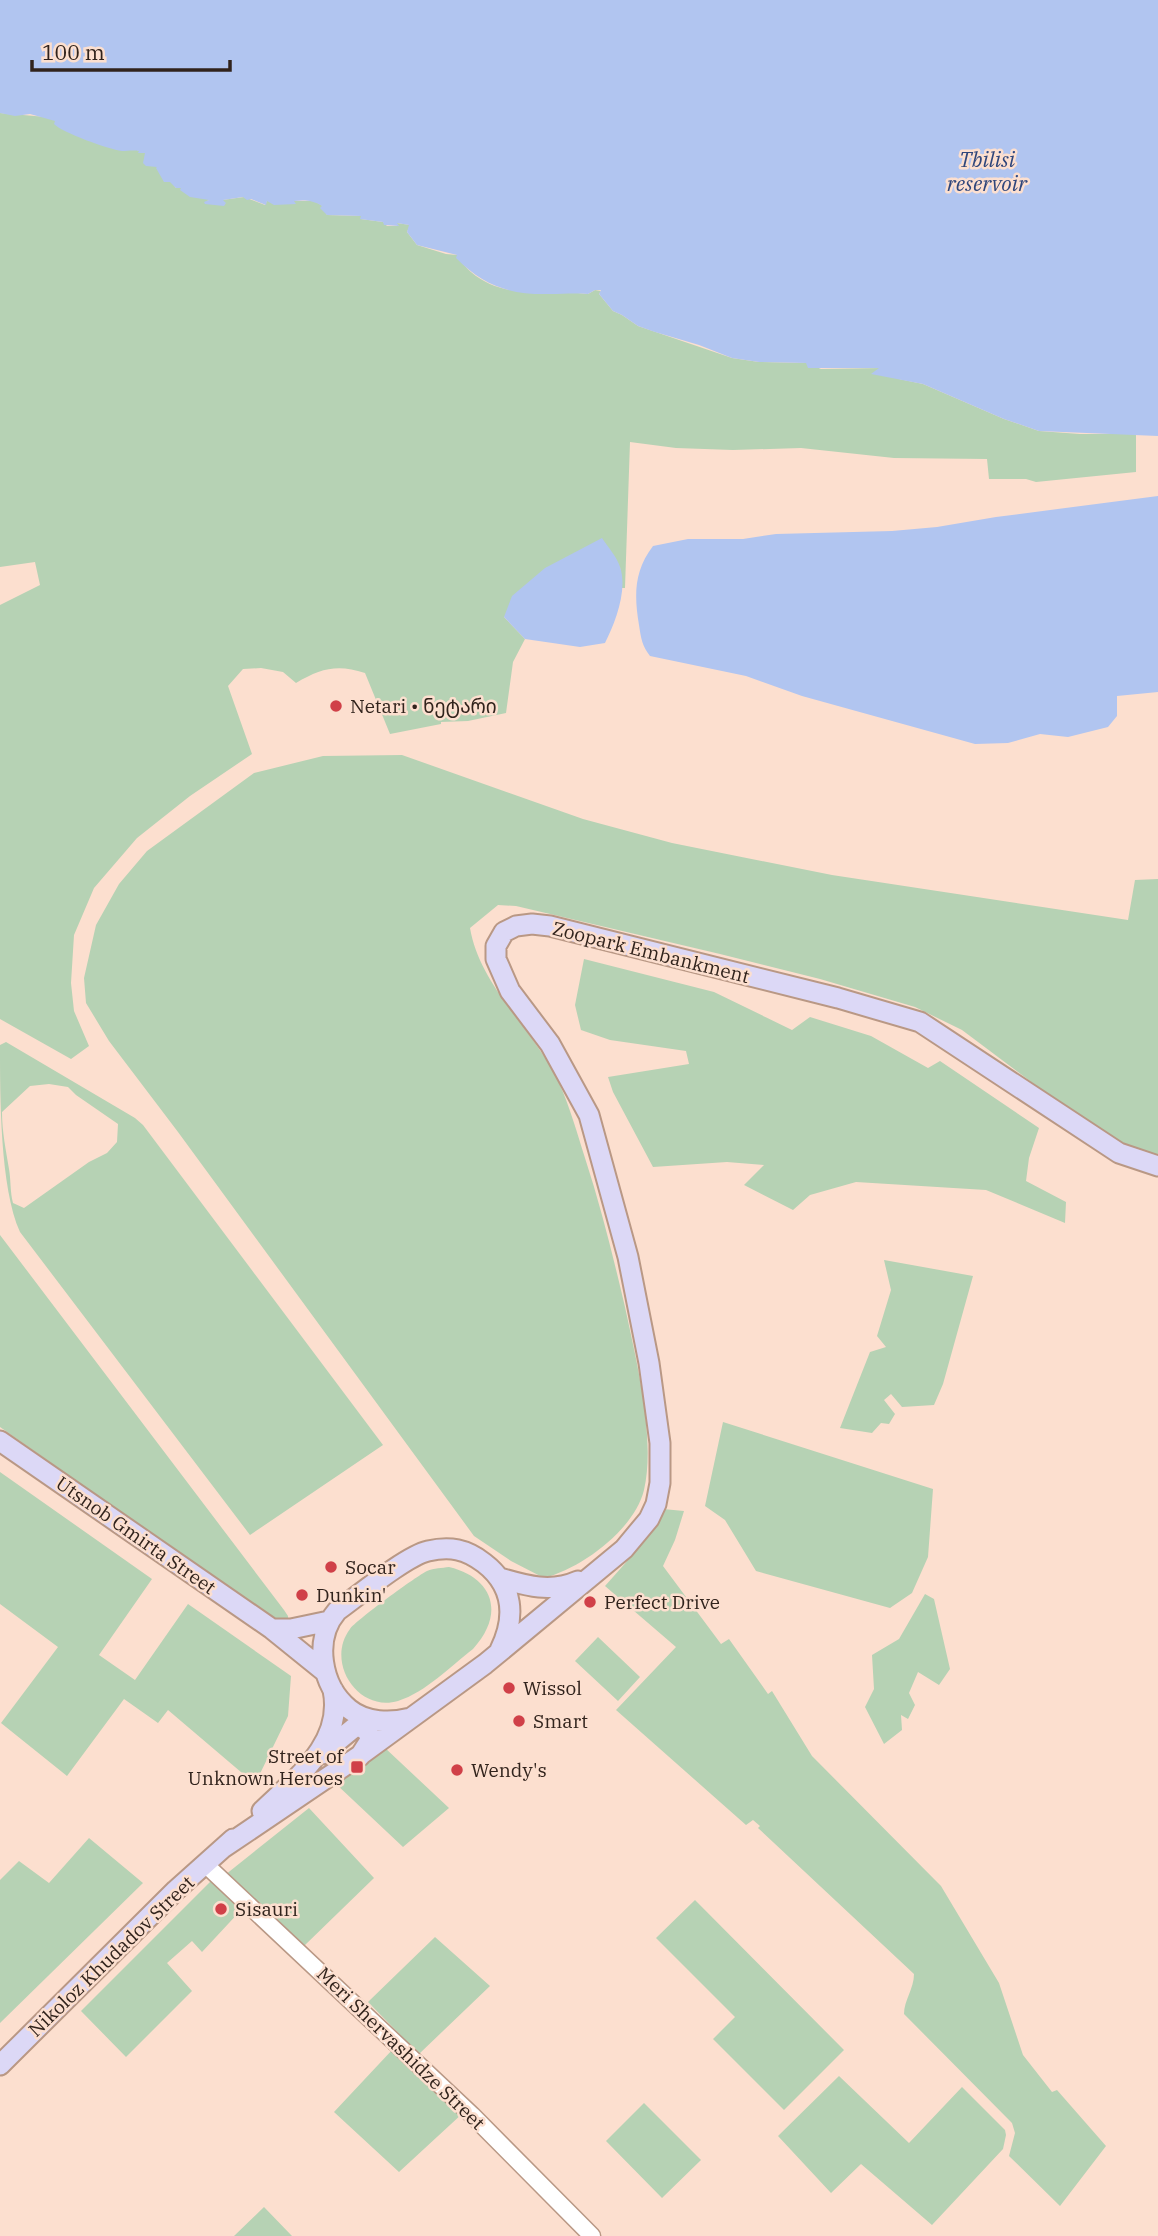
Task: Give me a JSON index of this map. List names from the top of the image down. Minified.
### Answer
{"streets":{"main road":["Zoopark Embankment","Utsnob Gmirta Street","Nikoloz Khudadov Street"],"street":["Meri Shervashidze Street"]},"crossings":[["Zoopark Embankment","Nikoloz Khudadov Street"],["Utsnob Gmirta Street","Nikoloz Khudadov Street"],["Nikoloz Khudadov Street","Meri Shervashidze Street"]],"water":["Tbilisi reservoir"],"places":{"other":["Netari • ნეტარი","Socar","Dunkin'","Perfect Drive","Wissol","Smart","Wendy's","Sisauri"],"transit":["Street of Unknown Heroes"]},"scale_bar":"100 m"}
